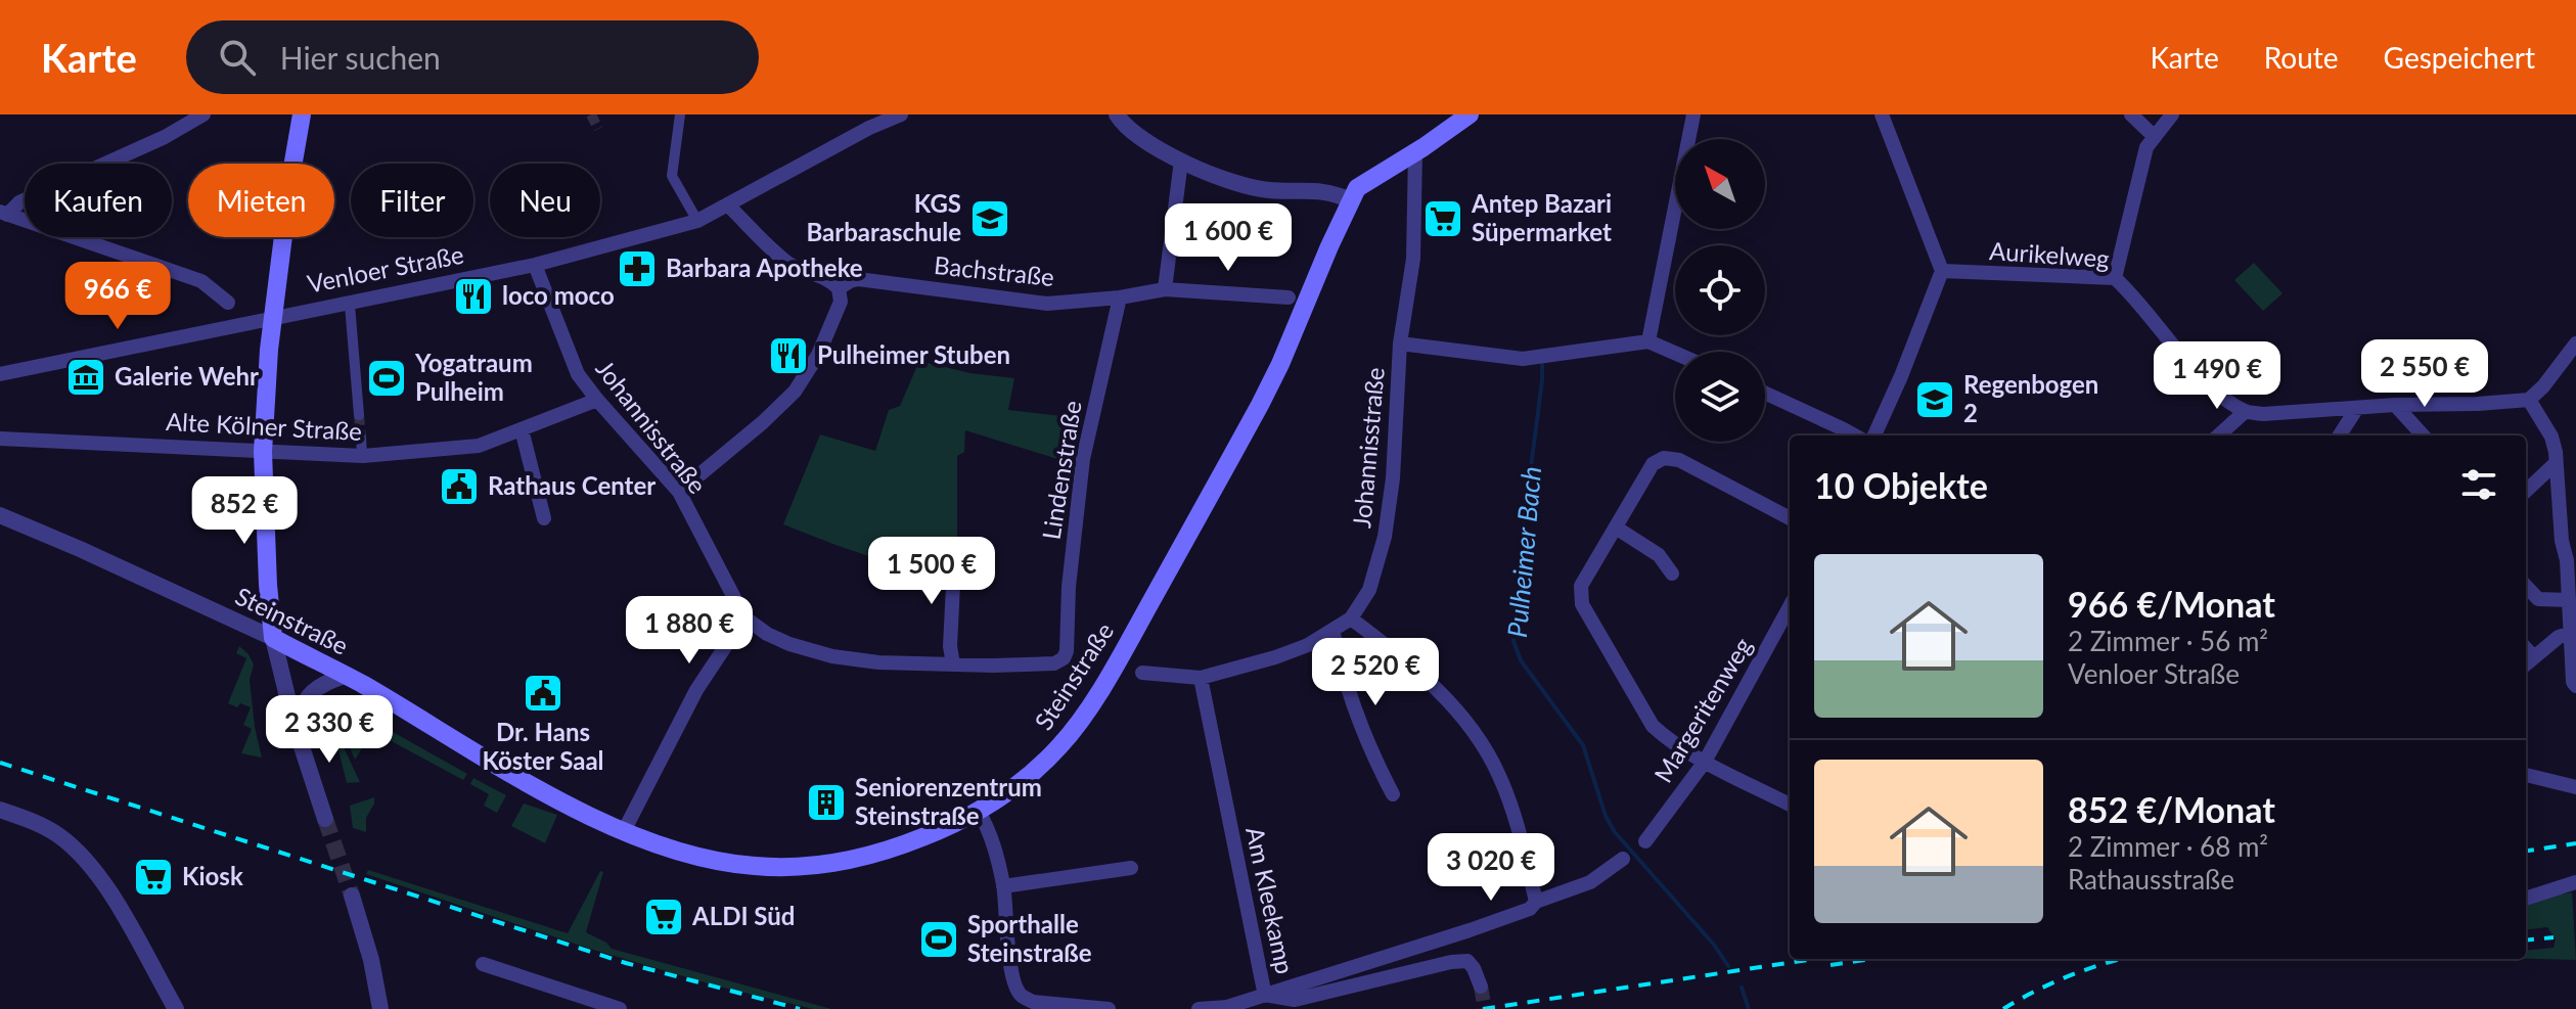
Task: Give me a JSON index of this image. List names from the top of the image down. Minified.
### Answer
{"streets":{"main road":["Steinstraße"],"street":["Aurikelweg","Venloer Straße","Bachstraße","Alte Kölner Straße","Johannisstraße","Lindenstraße","Margeritenweg","Am Kleekamp"]},"crossings":[["Venloer Straße","Johannisstraße"],["Bachstraße","Lindenstraße"],["Alte Kölner Straße","Johannisstraße"],["Johannisstraße","Am Kleekamp"]],"water":["Pulheimer Bach"],"places":{"school or university":["KGS Barbaraschule","Regenbogen 2"],"supermarket":["Antep Bazari Süpermarket","Kiosk","ALDI Süd"],"pharmacy":["Barbara Apotheke"],"restaurant":["loco moco","Pulheimer Stuben"],"museum":["Galerie Wehr"],"sports":["Yogatraum Pulheim","Sporthalle Steinstraße"],"public building":["Rathaus Center","Dr. Hans Köster Saal"],"building":["Seniorenzentrum Steinstraße"]},"north":"top left","page":{"header":"Karte","search":"Hier suchen","nav":["Karte","Route","Gespeichert"],"chip":["Kaufen","Mieten","Filter","Neu"],"price":["1 600 €","966 €","2 550 €","1 490 €","852 €","1 500 €","1 880 €","2 520 €","2 330 €","3 020 €"],"heading":"10 Objekte","list":[{"name":"966 €/Monat","note":"2 Zimmer · 56 m² · Venloer Straße"},{"name":"852 €/Monat","note":"2 Zimmer · 68 m² · Rathausstraße"}]}}
